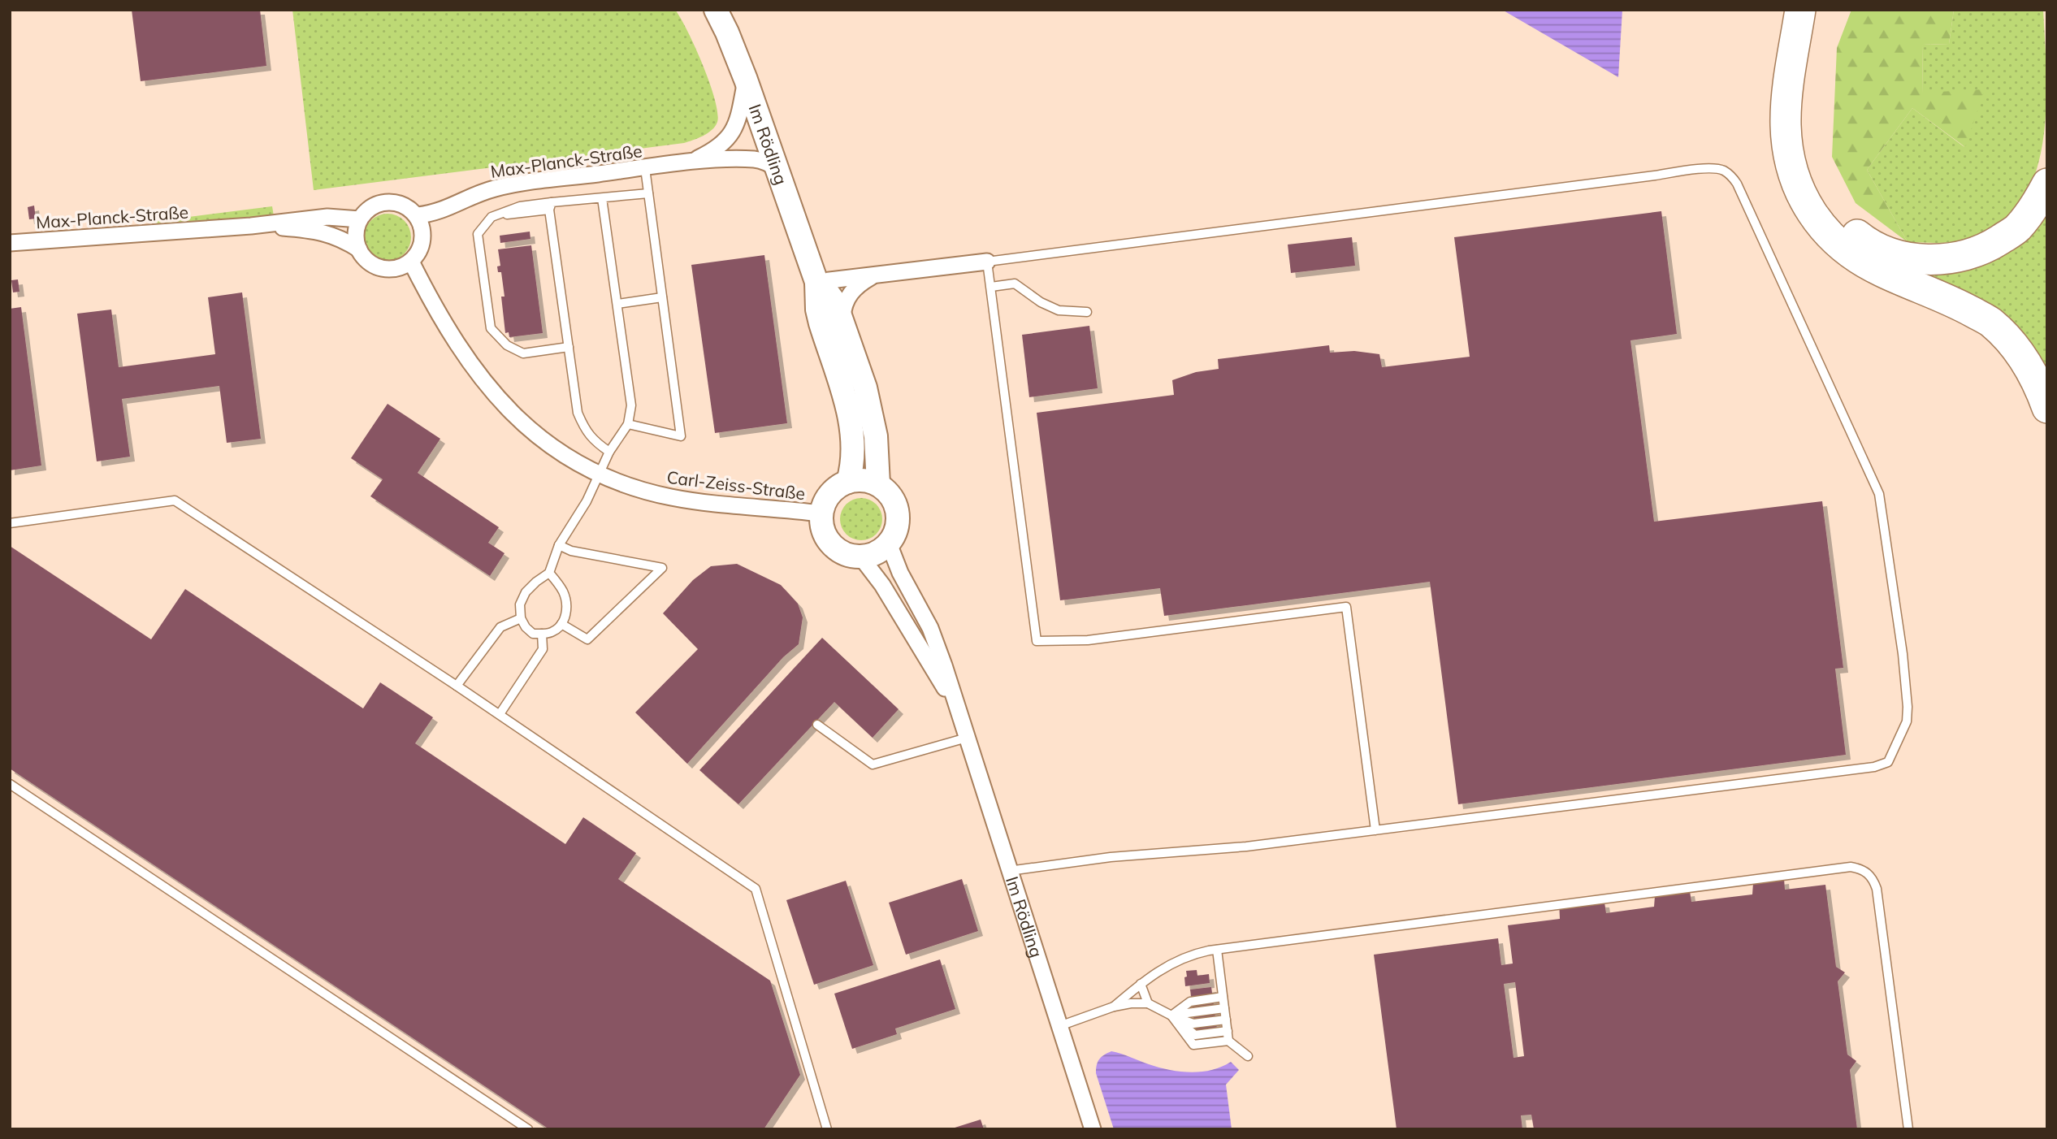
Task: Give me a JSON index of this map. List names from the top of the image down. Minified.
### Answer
{"streets":{"street":["Im Rödling","Max-Planck-Straße","Carl-Zeiss-Straße"]},"crossings":[["Im Rödling","Max-Planck-Straße"],["Im Rödling","Carl-Zeiss-Straße"],["Max-Planck-Straße","Carl-Zeiss-Straße"]]}
